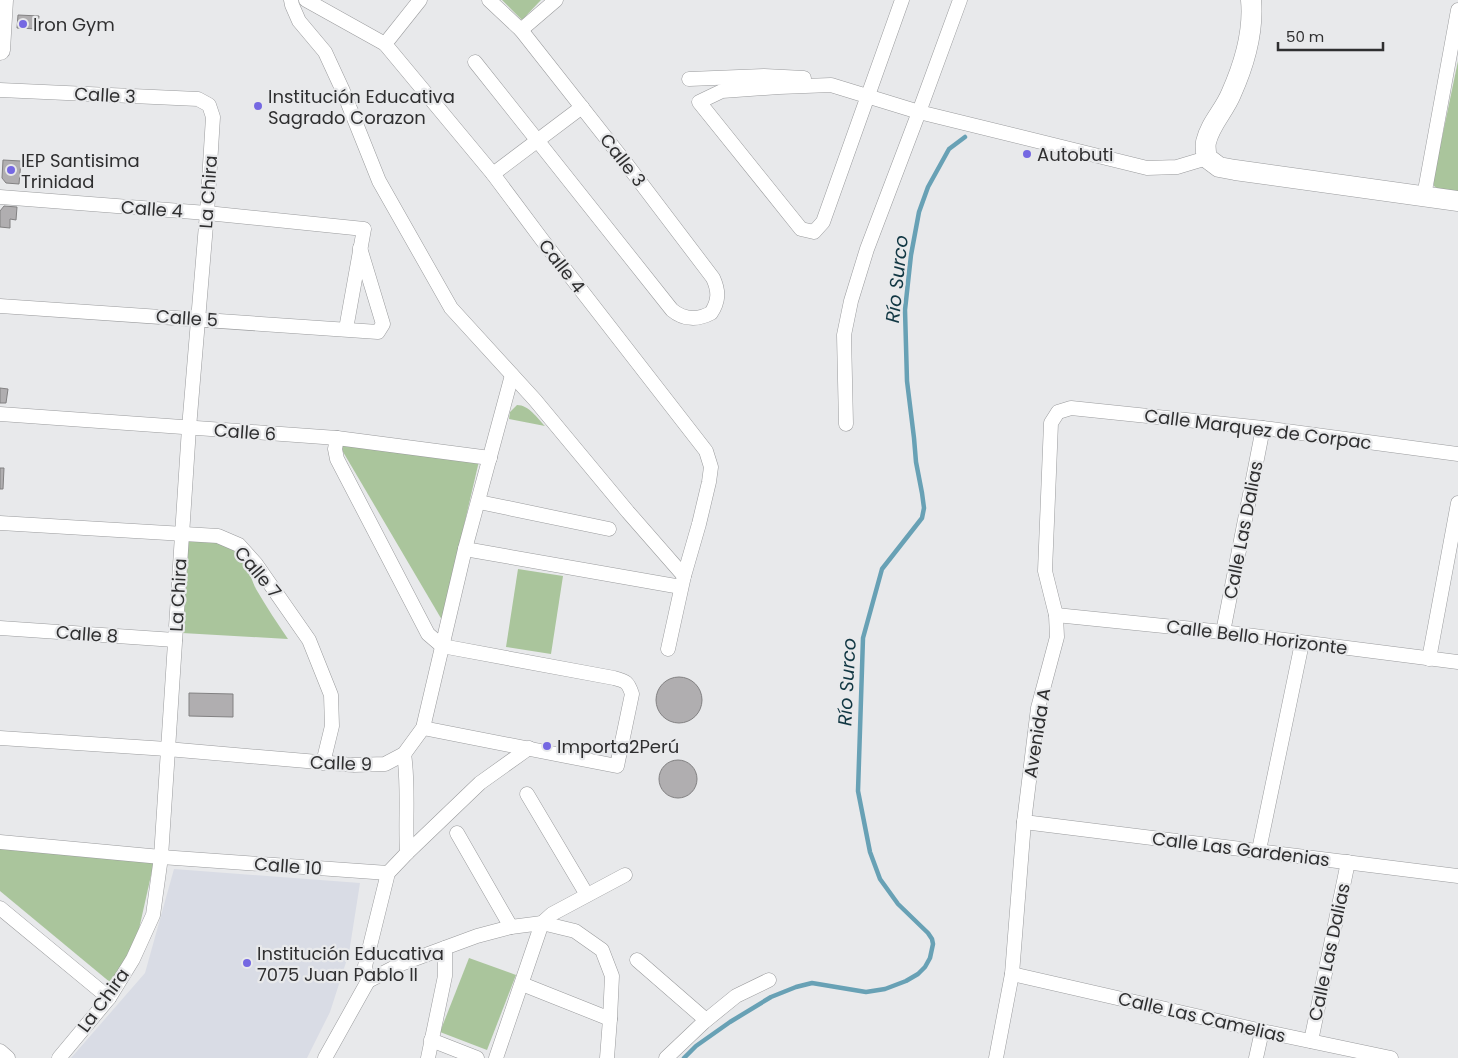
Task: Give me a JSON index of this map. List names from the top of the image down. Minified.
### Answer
{"streets":{"street":["Calle 3","La Chira","Calle 4","Calle 5","Calle Marquez de Corpac","Calle 6","Calle Las Dalias","Calle 7","Calle 8","Calle Bello Horizonte","Avenida A","Calle 9","Calle Las Gardenias","Calle 10","Calle Las Camelias"]},"crossings":[["Calle 3","La Chira"],["La Chira","Calle 4"],["La Chira","Calle 5"],["La Chira","Calle 6"],["La Chira","Calle 7"],["La Chira","Calle 8"],["La Chira","Calle 9"],["La Chira","Calle 10"],["Calle 4","Calle 5"],["Calle Marquez de Corpac","Calle Las Dalias"],["Calle Marquez de Corpac","Avenida A"],["Calle Las Dalias","Calle Bello Horizonte"],["Calle Las Dalias","Calle Las Gardenias"],["Calle Las Dalias","Calle Las Camelias"],["Calle 7","Calle 9"],["Calle Bello Horizonte","Avenida A"],["Avenida A","Calle Las Gardenias"],["Avenida A","Calle Las Camelias"]],"water":["Río Surco"],"places":["Iron Gym","Institución Educativa Sagrado Corazon","Autobuti","IEP Santisima Trinidad","Importa2Perú","Institución Educativa 7075 Juan Pablo II"],"scale_bar":"50 m"}
